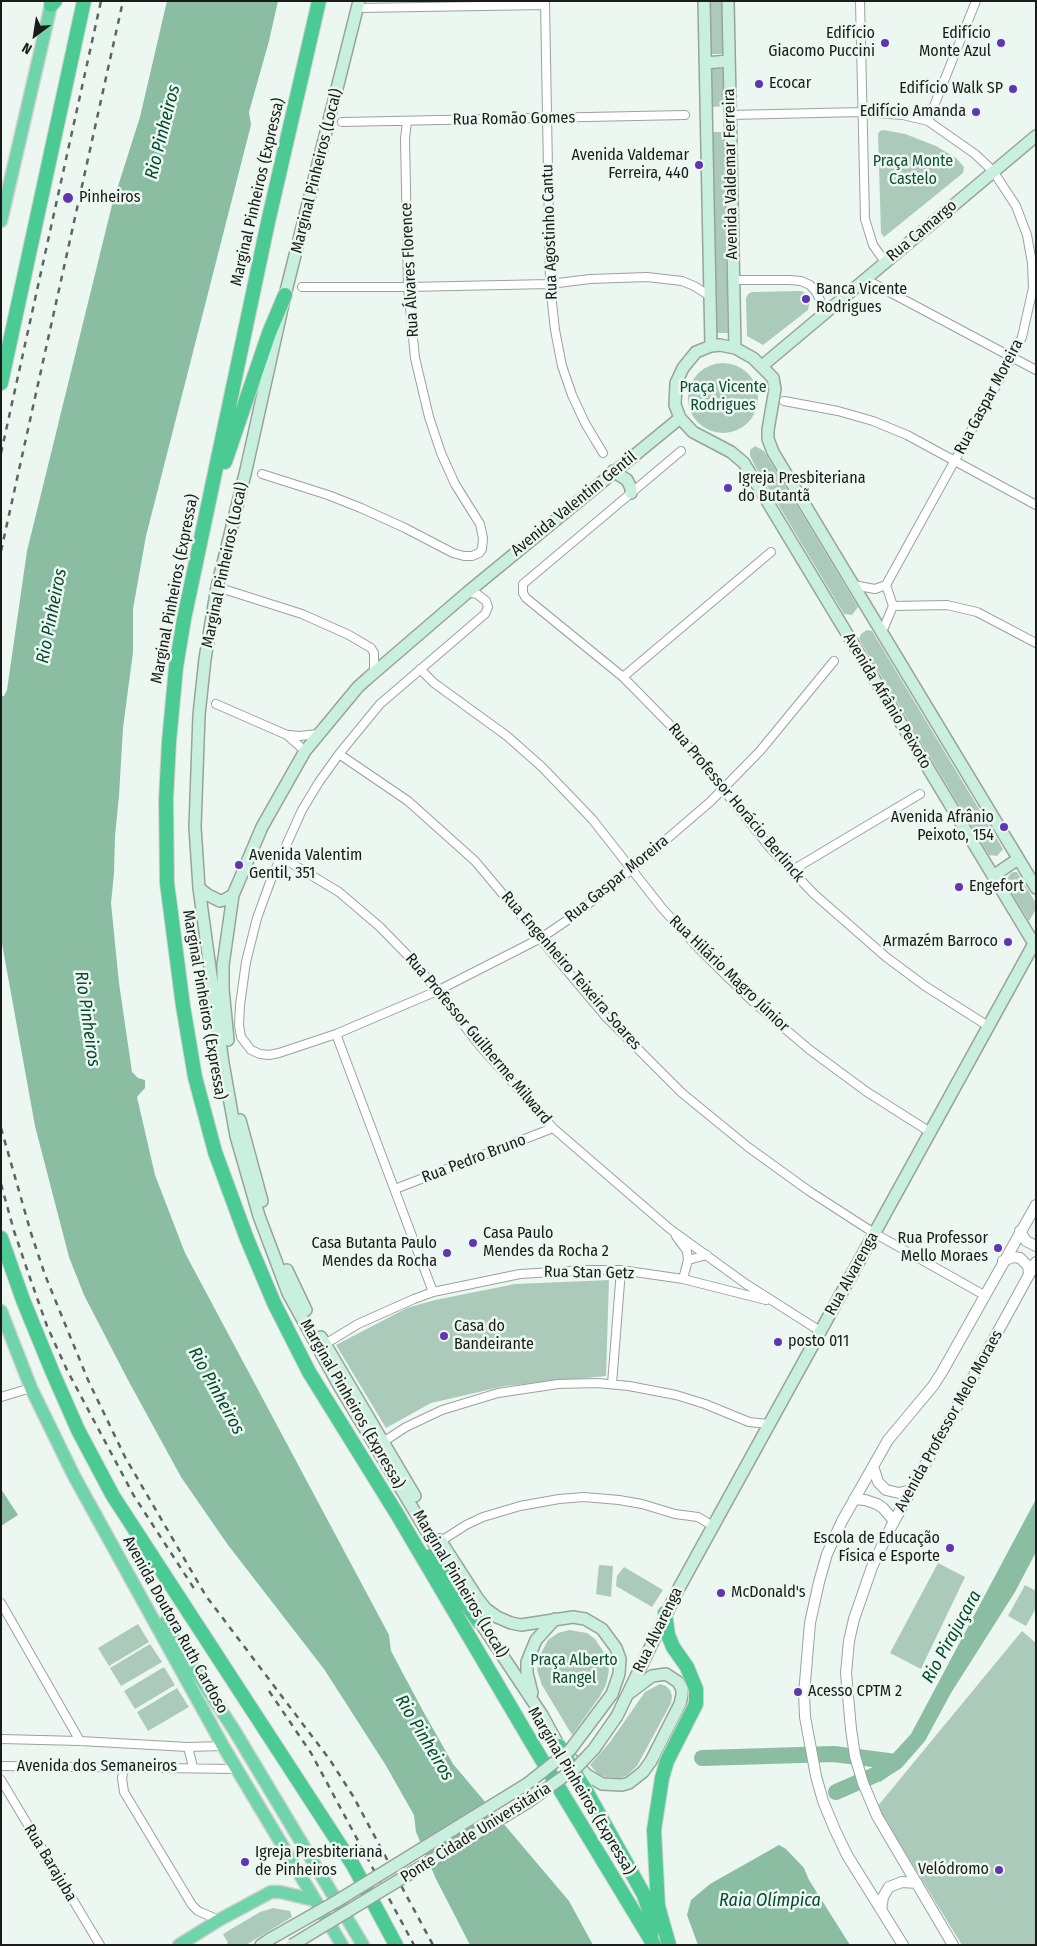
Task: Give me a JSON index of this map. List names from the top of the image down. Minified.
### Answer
{"streets":{"highway":["Marginal Pinheiros (Expressa)","Avenida Doutora Ruth Cardoso"],"main road":["Marginal Pinheiros (Local)","Avenida Valdemar Ferreira","Rua Camargo","Avenida Valentim Gentil","Avenida Afrânio Peixoto","Rua Alvarenga","Ponte Cidade Universitária"],"street":["Rua Romão Gomes","Rua Agostinho Cantu","Rua Álvares Florence","Rua Gaspar Moreira","Rua Professor Horácio Berlinck","Rua Engenheiro Teixeira Soares","Rua Hilário Magro Júnior","Rua Professor Guilherme Milward","Rua Pedro Bruno","Rua Stan Getz","Avenida Professor Melo Moraes","Avenida dos Semaneiros","Rua Barajuba"]},"crossings":[["Rua Romão Gomes","Rua Agostinho Cantu"],["Rua Romão Gomes","Rua Álvares Florence"],["Marginal Pinheiros (Local)","Rua Alvarenga"],["Rua Camargo","Rua Gaspar Moreira"],["Rua Camargo","Avenida Afrânio Peixoto"],["Rua Gaspar Moreira","Rua Professor Horácio Berlinck"],["Rua Gaspar Moreira","Rua Engenheiro Teixeira Soares"],["Rua Gaspar Moreira","Rua Hilário Magro Júnior"],["Rua Gaspar Moreira","Rua Professor Guilherme Milward"],["Avenida Valentim Gentil","Avenida Afrânio Peixoto"],["Avenida Valentim Gentil","Rua Professor Horácio Berlinck"],["Avenida Valentim Gentil","Rua Stan Getz"],["Avenida Valentim Gentil","Ponte Cidade Universitária"],["Avenida Afrânio Peixoto","Rua Alvarenga"],["Rua Professor Horácio Berlinck","Rua Alvarenga"],["Rua Engenheiro Teixeira Soares","Rua Alvarenga"],["Rua Engenheiro Teixeira Soares","Avenida Professor Melo Moraes"],["Rua Hilário Magro Júnior","Rua Alvarenga"],["Rua Professor Guilherme Milward","Rua Pedro Bruno"],["Rua Professor Guilherme Milward","Rua Stan Getz"],["Rua Professor Guilherme Milward","Rua Alvarenga"],["Rua Stan Getz","Ponte Cidade Universitária"],["Rua Alvarenga","Ponte Cidade Universitária"],["Avenida Doutora Ruth Cardoso","Avenida dos Semaneiros"]],"water":["Rio Pinheiros","Rio Pirajuçara","Raia Olímpica"],"parks":["Praça Monte Castelo","Praça Vicente Rodrigues","Praça Alberto Rangel"],"places":["Edifício Giacomo Puccini","Edifício Monte Azul","Ecocar","Edifício Walk SP","Edifício Amanda","Avenida Valdemar Ferreira, 440","Pinheiros","Banca Vicente Rodrigues","Igreja Presbiteriana do Butantã","Avenida Afrânio Peixoto, 154","Avenida Valentim Gentil, 351","Engefort","Armazém Barroco","Casa Paulo Mendes da Rocha 2","Rua Professor Mello Moraes","Casa Butanta Paulo Mendes da Rocha","Casa do Bandeirante","posto 011","Escola de Educação Física e Esporte","McDonald's","Acesso CPTM 2","Igreja Presbiteriana de Pinheiros","Velódromo"],"north":"bottom left"}
